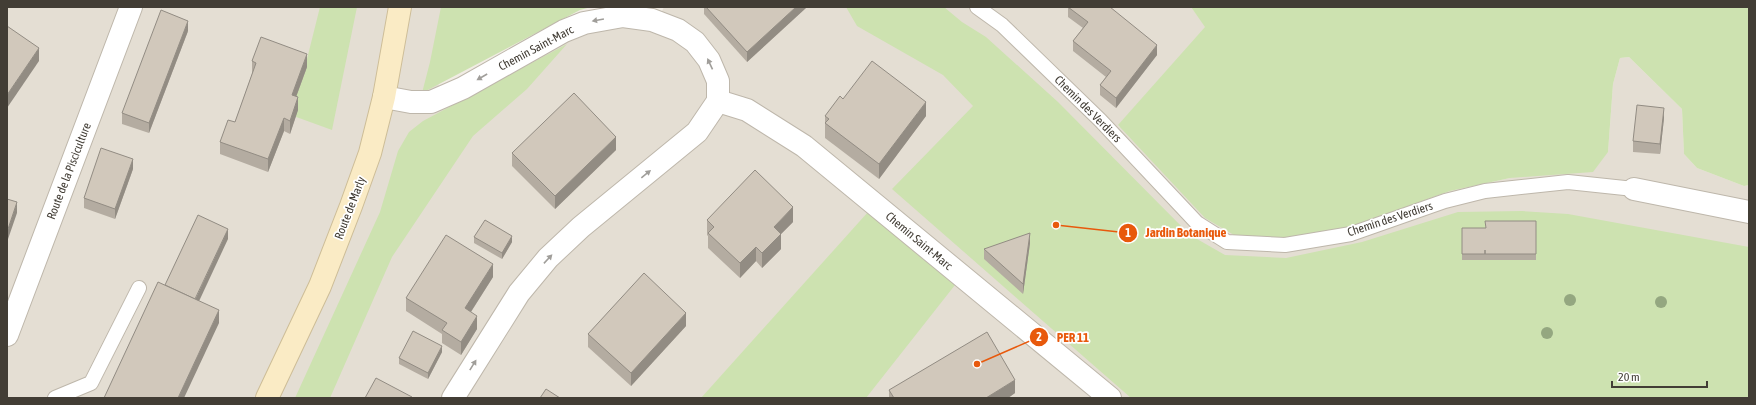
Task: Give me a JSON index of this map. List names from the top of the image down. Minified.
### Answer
{"streets":{"main road":["Route de Marly"],"street":["Chemin Saint-Marc","Chemin des Verdiers","Route de la Pisciculture"]},"crossings":[["Chemin Saint-Marc","Route de Marly"]],"one_way":["Chemin Saint-Marc"],"places":["Jardin Botanique","PER 11"],"scale_bar":"20 m"}
